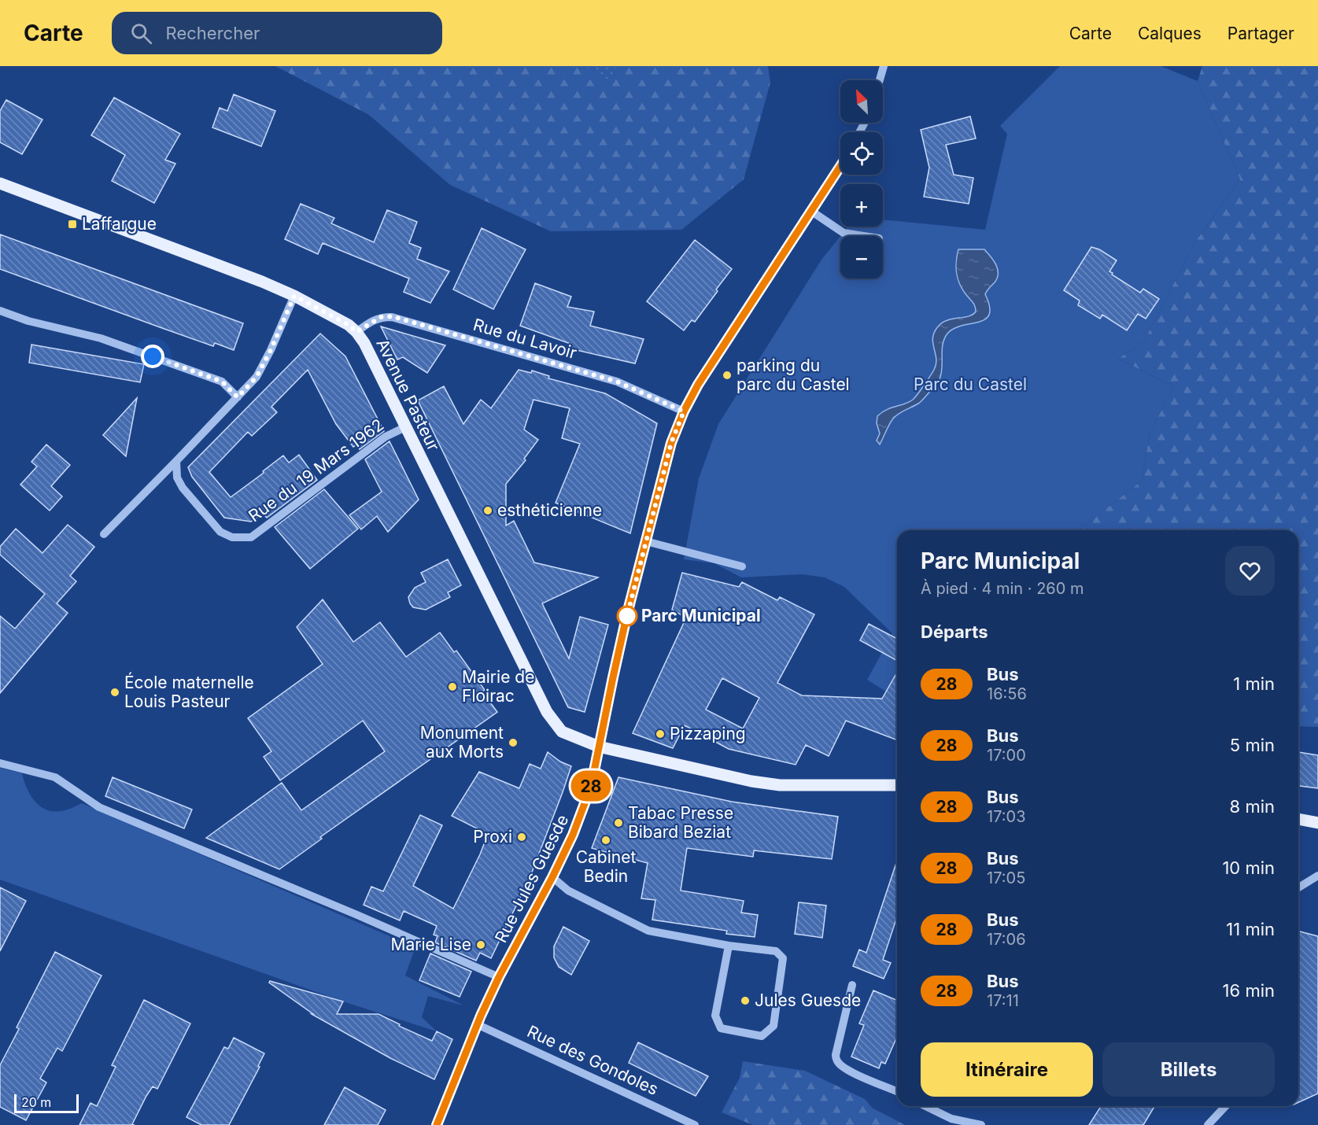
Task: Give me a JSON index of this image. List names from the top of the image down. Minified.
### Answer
{"streets":{"main road":["Avenue Pasteur"],"street":["Rue du Lavoir","Rue du 19 Mars 1962","Rue Jules Guesde","Rue des Gondoles"]},"crossings":[["Rue du Lavoir","Avenue Pasteur"],["Rue du Lavoir","Rue Jules Guesde"],["Avenue Pasteur","Rue du 19 Mars 1962"],["Avenue Pasteur","Rue Jules Guesde"],["Rue Jules Guesde","Rue des Gondoles"]],"parks":["Parc du Castel"],"places":{"transit":["Laffargue"],"other":["parking du parc du Castel","esthéticienne","Parc Municipal","Mairie de Floirac","École maternelle Louis Pasteur","Pizzaping","Monument aux Morts","Tabac Presse Bibard Beziat","Proxi","Cabinet Bedin","Marie Lise","Jules Guesde"]},"lines":["bus line 28"],"scale_bar":"20 m","north":"top left","page":{"header":"Carte","search":"Rechercher","nav":["Carte","Calques","Partager"],"on_map":"28","map_buttons":["+","−"],"heading":[["Parc Municipal","À pied · 4 min · 260 m"],"Départs"],"list":[{"mark":"28","name":"Bus","note":"16:56","value":"1 min"},{"mark":"28","name":"Bus","note":"17:00","value":"5 min"},{"mark":"28","name":"Bus","note":"17:03","value":"8 min"},{"mark":"28","name":"Bus","note":"17:05","value":"10 min"},{"mark":"28","name":"Bus","note":"17:06","value":"11 min"},{"mark":"28","name":"Bus","note":"17:11","value":"16 min"}],"buttons":["Itinéraire","Billets"],"scale":"20 m"}}
